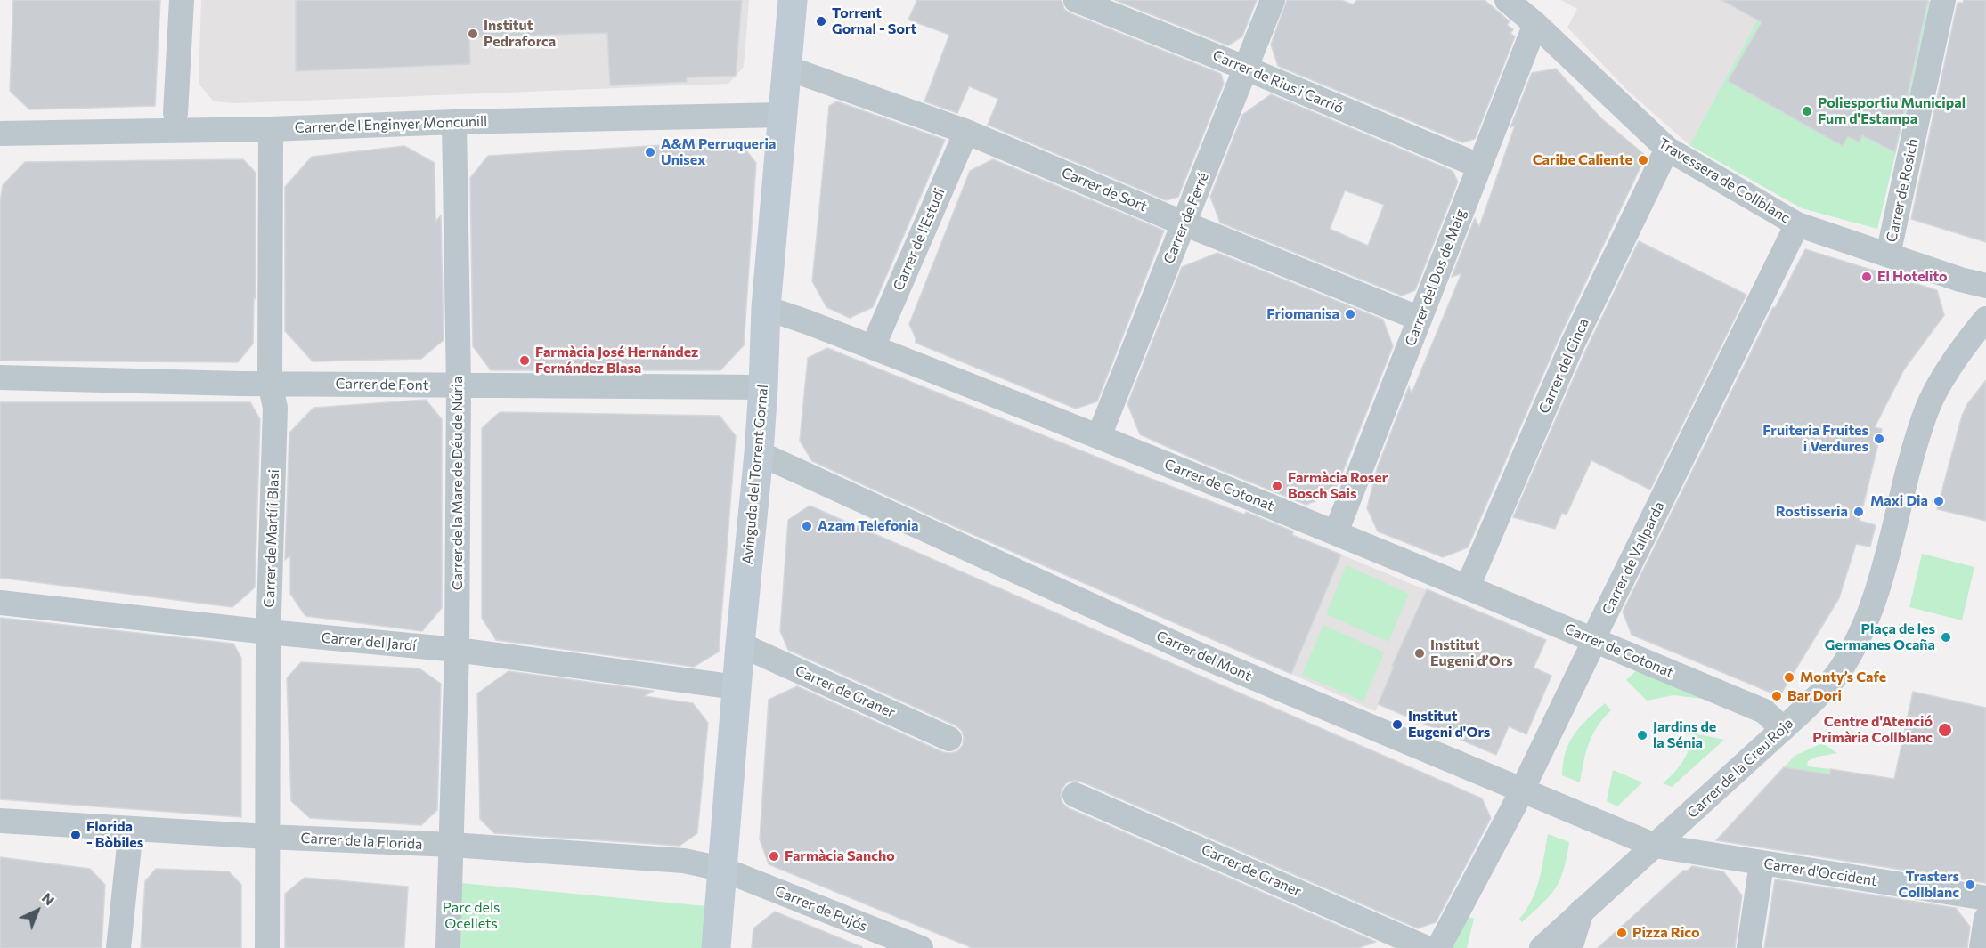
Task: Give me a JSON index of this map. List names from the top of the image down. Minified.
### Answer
{"streets":{"street":["Carrer de Rius i Carrió","Carrer de l'Enginyer Moncunill","Travessera de Collblanc","Carrer de Sort","Carrer de Rosich","Carrer de Ferré","Carrer de l'Estudi","Carrer del Dos de Maig","Carrer del Cinca","Carrer de Font","Avinguda del Torrent Gornal","Carrer de la Mare de Déu de Núria","Carrer de Cotonat","Carrer de Martí i Blasi","Carrer de Vallparda","Carrer del Jardí","Carrer del Mont","Carrer de Graner","Carrer de la Creu Roja","Carrer de la Florida","Carrer d'Occident","Carrer de Pujós"]},"crossings":[["Carrer de Rius i Carrió","Carrer de Ferré"],["Carrer de Rius i Carrió","Carrer del Dos de Maig"],["Carrer de l'Enginyer Moncunill","Avinguda del Torrent Gornal"],["Carrer de l'Enginyer Moncunill","Carrer de la Mare de Déu de Núria"],["Carrer de l'Enginyer Moncunill","Carrer de Martí i Blasi"],["Travessera de Collblanc","Carrer de Rosich"],["Travessera de Collblanc","Carrer del Dos de Maig"],["Travessera de Collblanc","Carrer del Cinca"],["Travessera de Collblanc","Carrer de Vallparda"],["Carrer de Sort","Carrer de Ferré"],["Carrer de Sort","Carrer de l'Estudi"],["Carrer de Sort","Carrer del Dos de Maig"],["Carrer de Sort","Avinguda del Torrent Gornal"],["Carrer de Ferré","Carrer de Cotonat"],["Carrer de l'Estudi","Carrer de Cotonat"],["Carrer del Dos de Maig","Carrer de Cotonat"],["Carrer del Cinca","Carrer de Cotonat"],["Carrer de Font","Avinguda del Torrent Gornal"],["Carrer de Font","Carrer de la Mare de Déu de Núria"],["Carrer de Font","Carrer de Martí i Blasi"],["Avinguda del Torrent Gornal","Carrer de Cotonat"],["Avinguda del Torrent Gornal","Carrer del Jardí"],["Avinguda del Torrent Gornal","Carrer del Mont"],["Avinguda del Torrent Gornal","Carrer de Graner"],["Avinguda del Torrent Gornal","Carrer de la Florida"],["Avinguda del Torrent Gornal","Carrer de Pujós"],["Carrer de la Mare de Déu de Núria","Carrer del Jardí"],["Carrer de la Mare de Déu de Núria","Carrer de la Florida"],["Carrer de Cotonat","Carrer de Vallparda"],["Carrer de Cotonat","Carrer de la Creu Roja"],["Carrer de Martí i Blasi","Carrer del Jardí"],["Carrer de Martí i Blasi","Carrer de la Florida"],["Carrer de Vallparda","Carrer del Mont"],["Carrer del Mont","Carrer de la Creu Roja"],["Carrer del Mont","Carrer d'Occident"],["Carrer de la Creu Roja","Carrer d'Occident"],["Carrer de la Florida","Carrer de Pujós"]],"parks":["Parc dels Ocellets"],"places":["Torrent Gornal - Sort","Institut Pedraforca","Poliesportiu Municipal Fum d'Estampa","A&M Perruqueria Unisex","Caribe Caliente","El Hotelito","Friomanisa","Farmàcia José Hernández Fernández Blasa","Fruiteria Fruites i Verdures","Farmàcia Roser Bosch Sais","Maxi Dia","Rostisseria","Azam Telefonia","Plaça de les Germanes Ocaña","Institut Eugeni d’Ors","Monty’s Cafe","Bar Dori","Institut Eugeni d'Ors","Centre d'Atenció Primària Collblanc","Jardins de la Sénia","Florida - Bòbiles","Farmàcia Sancho","Trasters Collblanc","Pizza Rico"],"north":"top right"}
